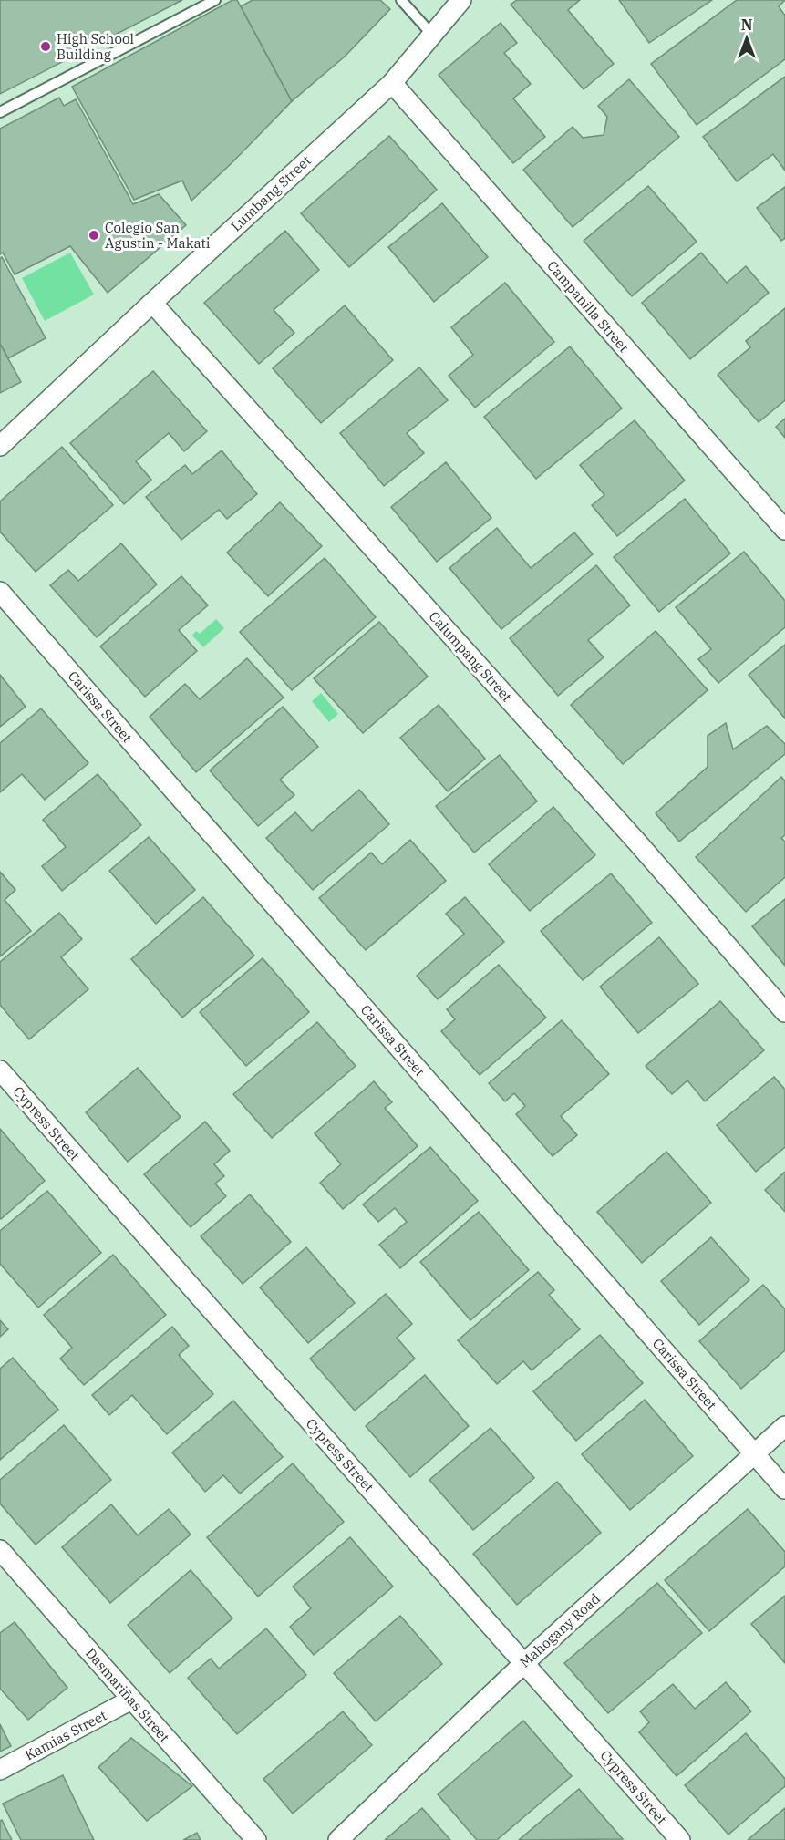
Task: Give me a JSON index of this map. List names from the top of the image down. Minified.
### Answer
{"streets":{"street":["Lumbang Street","Campanilla Street","Calumpang Street","Carissa Street","Cypress Street","Mahogany Road","Dasmariñas Street","Kamias Street"]},"crossings":[["Lumbang Street","Campanilla Street"],["Lumbang Street","Calumpang Street"],["Carissa Street","Mahogany Road"],["Cypress Street","Mahogany Road"],["Dasmariñas Street","Kamias Street"]],"places":["High School Building","Colegio San Agustin - Makati"],"north":"top"}
